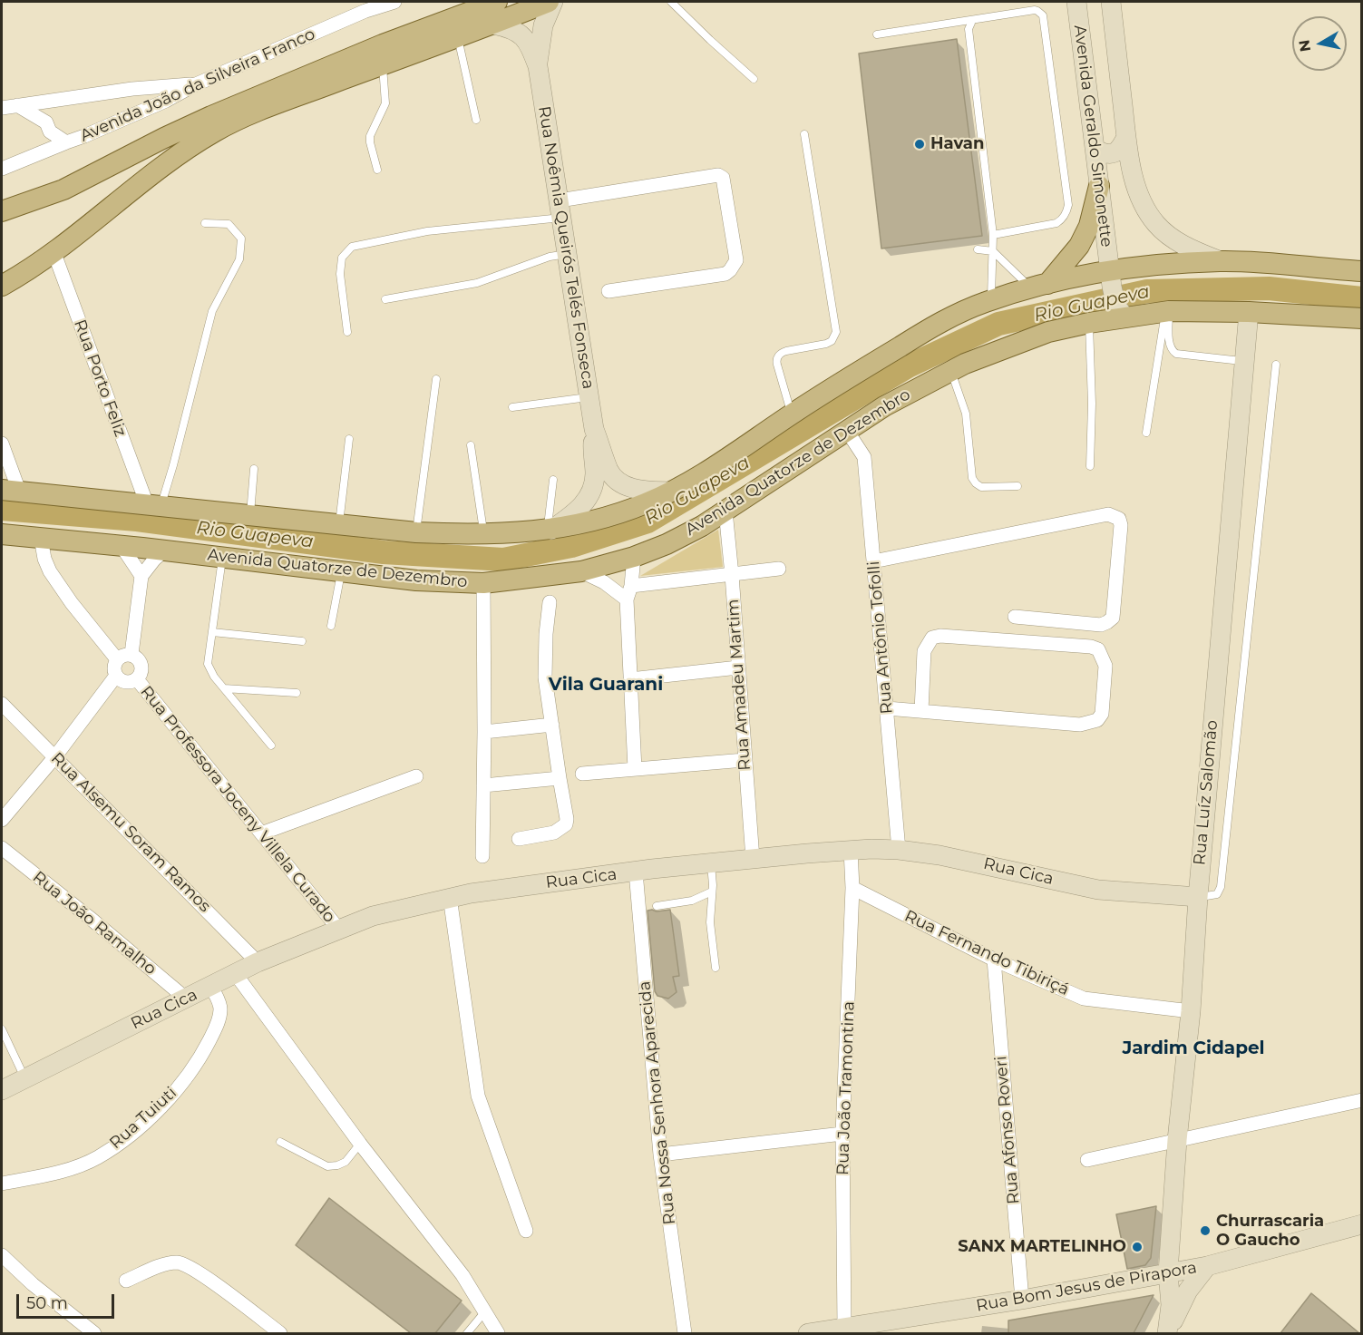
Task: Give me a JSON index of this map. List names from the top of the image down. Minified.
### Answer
{"streets":{"main road":["Avenida Quatorze de Dezembro"],"street":["Avenida João da Silveira Franco","Avenida Geraldo Simonette","Rua Noêmia Queirós Telés Fonseca","Rua Porto Feliz","Rua Antônio Tofolli","Rua Amadeu Martim","Rua Luíz Salomão","Rua Professora Joceny Villela Curado","Rua Alsemu Soram Ramos","Rua Cica","Rua João Ramalho","Rua Fernando Tibiriçá","Rua João Tramontina","Rua Nossa Senhora Aparecida","Rua Tuiuti","Rua Afonso Roveri","Rua Bom Jesus de Pirapora"]},"crossings":[["Avenida Geraldo Simonette","Avenida Quatorze de Dezembro"],["Avenida Quatorze de Dezembro","Rua Antônio Tofolli"],["Avenida Quatorze de Dezembro","Rua Amadeu Martim"],["Avenida Quatorze de Dezembro","Rua Luíz Salomão"],["Rua Antônio Tofolli","Rua Cica"],["Rua Amadeu Martim","Rua Cica"],["Rua Luíz Salomão","Rua Cica"],["Rua Luíz Salomão","Rua Fernando Tibiriçá"],["Rua Luíz Salomão","Rua Bom Jesus de Pirapora"],["Rua Professora Joceny Villela Curado","Rua Cica"],["Rua Alsemu Soram Ramos","Rua Cica"],["Rua Cica","Rua João Ramalho"],["Rua Cica","Rua João Tramontina"],["Rua Cica","Rua Nossa Senhora Aparecida"],["Rua Cica","Rua Tuiuti"],["Rua Fernando Tibiriçá","Rua João Tramontina"],["Rua Fernando Tibiriçá","Rua Afonso Roveri"],["Rua João Tramontina","Rua Bom Jesus de Pirapora"],["Rua Afonso Roveri","Rua Bom Jesus de Pirapora"]],"districts":["Vila Guarani","Jardim Cidapel"],"water":["Rio Guapeva"],"places":["Havan","Churrascaria O Gaucho","SANX MARTELINHO"],"scale_bar":"50 m","north":"left"}
